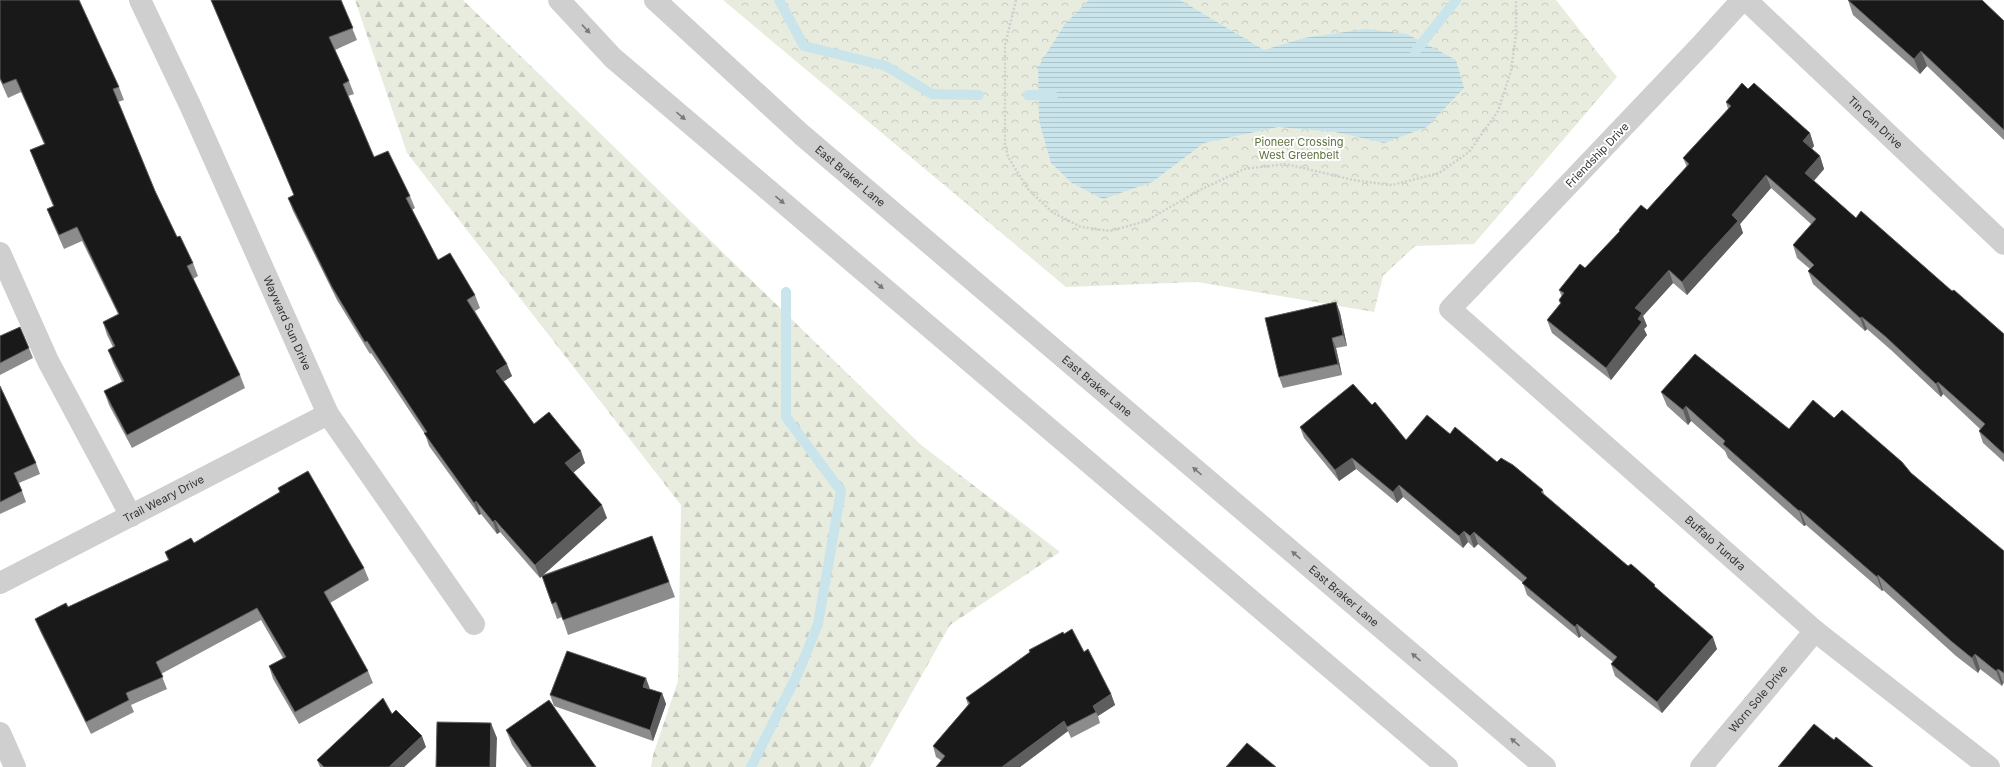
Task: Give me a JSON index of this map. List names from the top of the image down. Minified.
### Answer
{"streets":{"street":["Tin Can Drive","Friendship Drive","East Braker Lane","Wayward Sun Drive","Trail Weary Drive","Buffalo Tundra","Worn Sole Drive"]},"crossings":[["Friendship Drive","Buffalo Tundra"],["Wayward Sun Drive","Trail Weary Drive"],["Buffalo Tundra","Worn Sole Drive"]],"parks":["Pioneer Crossing West Greenbelt"]}
